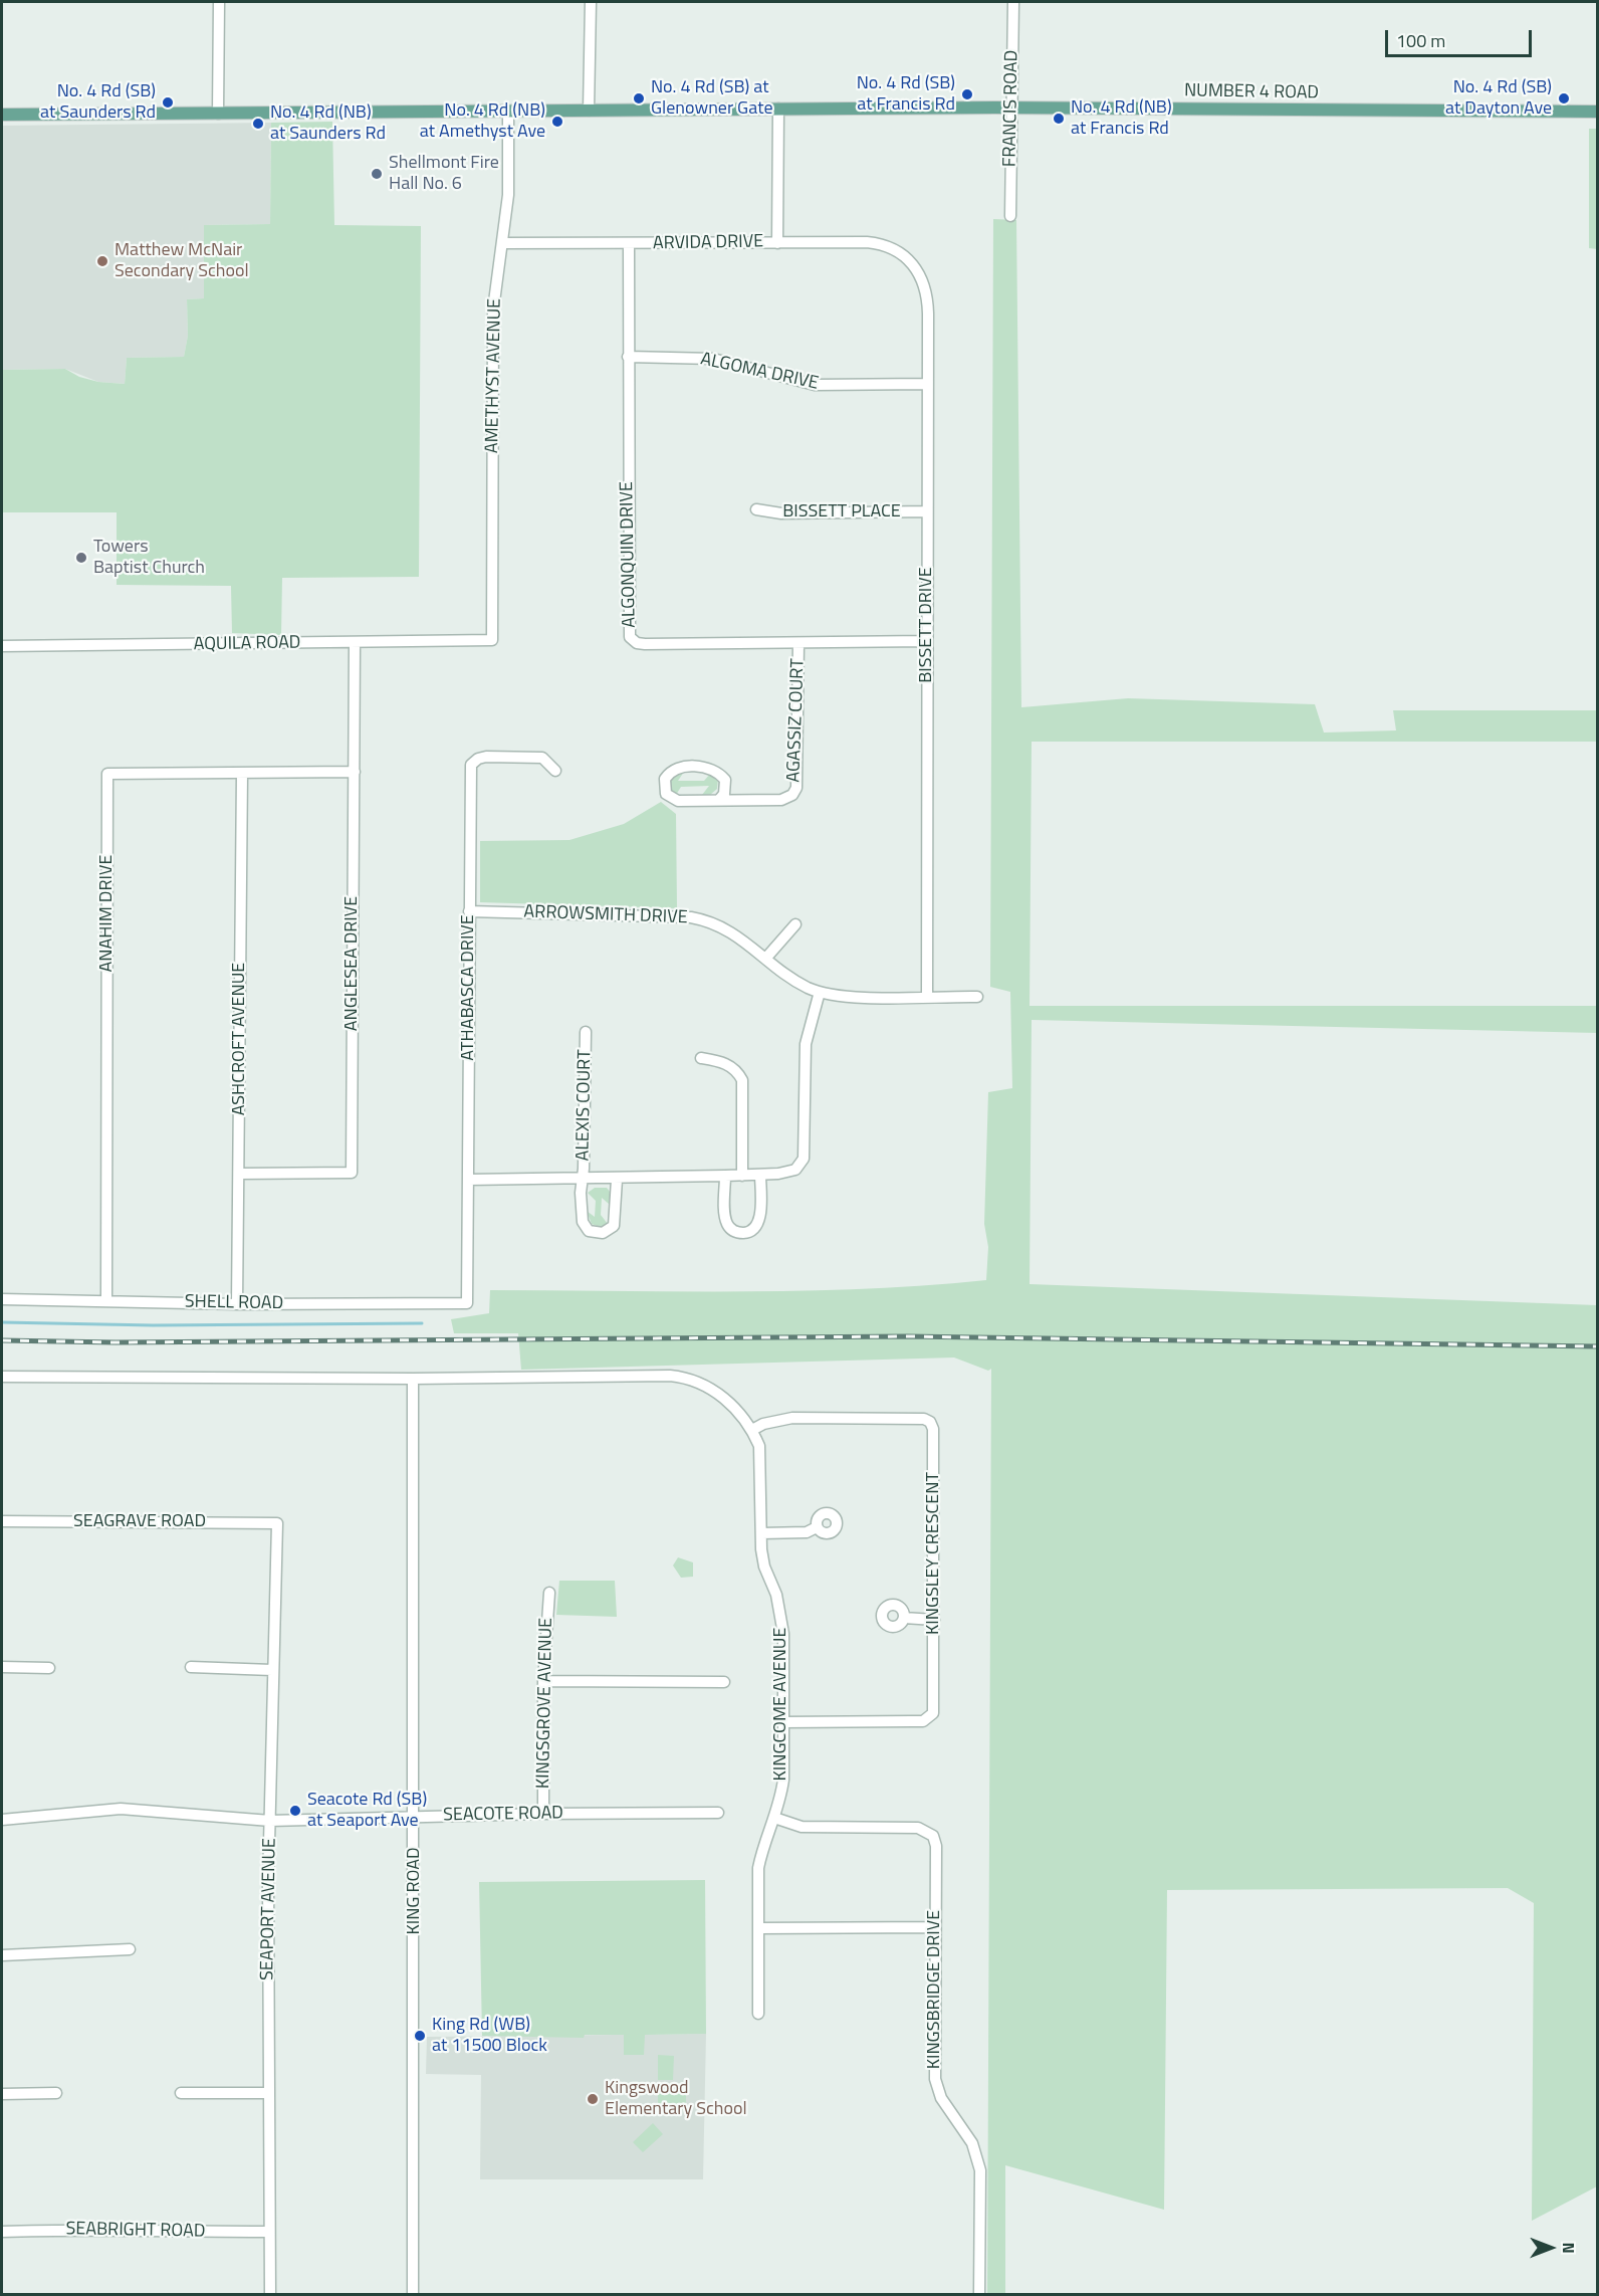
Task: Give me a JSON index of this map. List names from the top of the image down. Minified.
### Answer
{"streets":{"main road":["NUMBER 4 ROAD"],"street":["FRANCIS ROAD","ARVIDA DRIVE","ALGOMA DRIVE","AMETHYST AVENUE","BISSETT PLACE","ALGONQUIN DRIVE","BISSETT DRIVE","AQUILA ROAD","AGASSIZ COURT","ANAHIM DRIVE","ARROWSMITH DRIVE","ANGLESEA DRIVE","ATHABASCA DRIVE","ASHCROFT AVENUE","ALEXIS COURT","SHELL ROAD","SEAGRAVE ROAD","KINGSLEY CRESCENT","KINGSGROVE AVENUE","KINGCOME AVENUE","SEACOTE ROAD","KING ROAD","SEAPORT AVENUE","KINGSBRIDGE DRIVE","SEABRIGHT ROAD"]},"crossings":[["NUMBER 4 ROAD","FRANCIS ROAD"],["NUMBER 4 ROAD","AMETHYST AVENUE"],["ARVIDA DRIVE","AMETHYST AVENUE"],["ARVIDA DRIVE","ALGONQUIN DRIVE"],["ARVIDA DRIVE","BISSETT DRIVE"],["ALGOMA DRIVE","ALGONQUIN DRIVE"],["ALGOMA DRIVE","BISSETT DRIVE"],["AMETHYST AVENUE","AQUILA ROAD"],["BISSETT PLACE","BISSETT DRIVE"],["ALGONQUIN DRIVE","BISSETT DRIVE"],["ALGONQUIN DRIVE","AGASSIZ COURT"],["BISSETT DRIVE","ARROWSMITH DRIVE"],["AQUILA ROAD","ANGLESEA DRIVE"],["ANAHIM DRIVE","ANGLESEA DRIVE"],["ANAHIM DRIVE","ASHCROFT AVENUE"],["ANAHIM DRIVE","SHELL ROAD"],["ARROWSMITH DRIVE","ATHABASCA DRIVE"],["ANGLESEA DRIVE","ASHCROFT AVENUE"],["ATHABASCA DRIVE","SHELL ROAD"],["ASHCROFT AVENUE","SHELL ROAD"],["SEAGRAVE ROAD","SEAPORT AVENUE"],["KINGSLEY CRESCENT","KINGCOME AVENUE"],["KINGSGROVE AVENUE","SEACOTE ROAD"],["KINGCOME AVENUE","KING ROAD"],["KINGCOME AVENUE","KINGSBRIDGE DRIVE"],["SEACOTE ROAD","KING ROAD"],["SEACOTE ROAD","SEAPORT AVENUE"],["SEAPORT AVENUE","SEABRIGHT ROAD"]],"places":["No. 4 Rd (SB) at Francis Rd","No. 4 Rd (SB) at Glenowner Gate","No. 4 Rd (SB) at Dayton Ave","No. 4 Rd (SB) at Saunders Rd","No. 4 Rd (NB) at Francis Rd","No. 4 Rd (NB) at Amethyst Ave","No. 4 Rd (NB) at Saunders Rd","Shellmont Fire Hall No. 6","Matthew McNair Secondary School","Towers Baptist Church","Seacote Rd (SB) at Seaport Ave","King Rd (WB) at 11500 Block","Kingswood Elementary School"],"scale_bar":"100 m","north":"right"}
